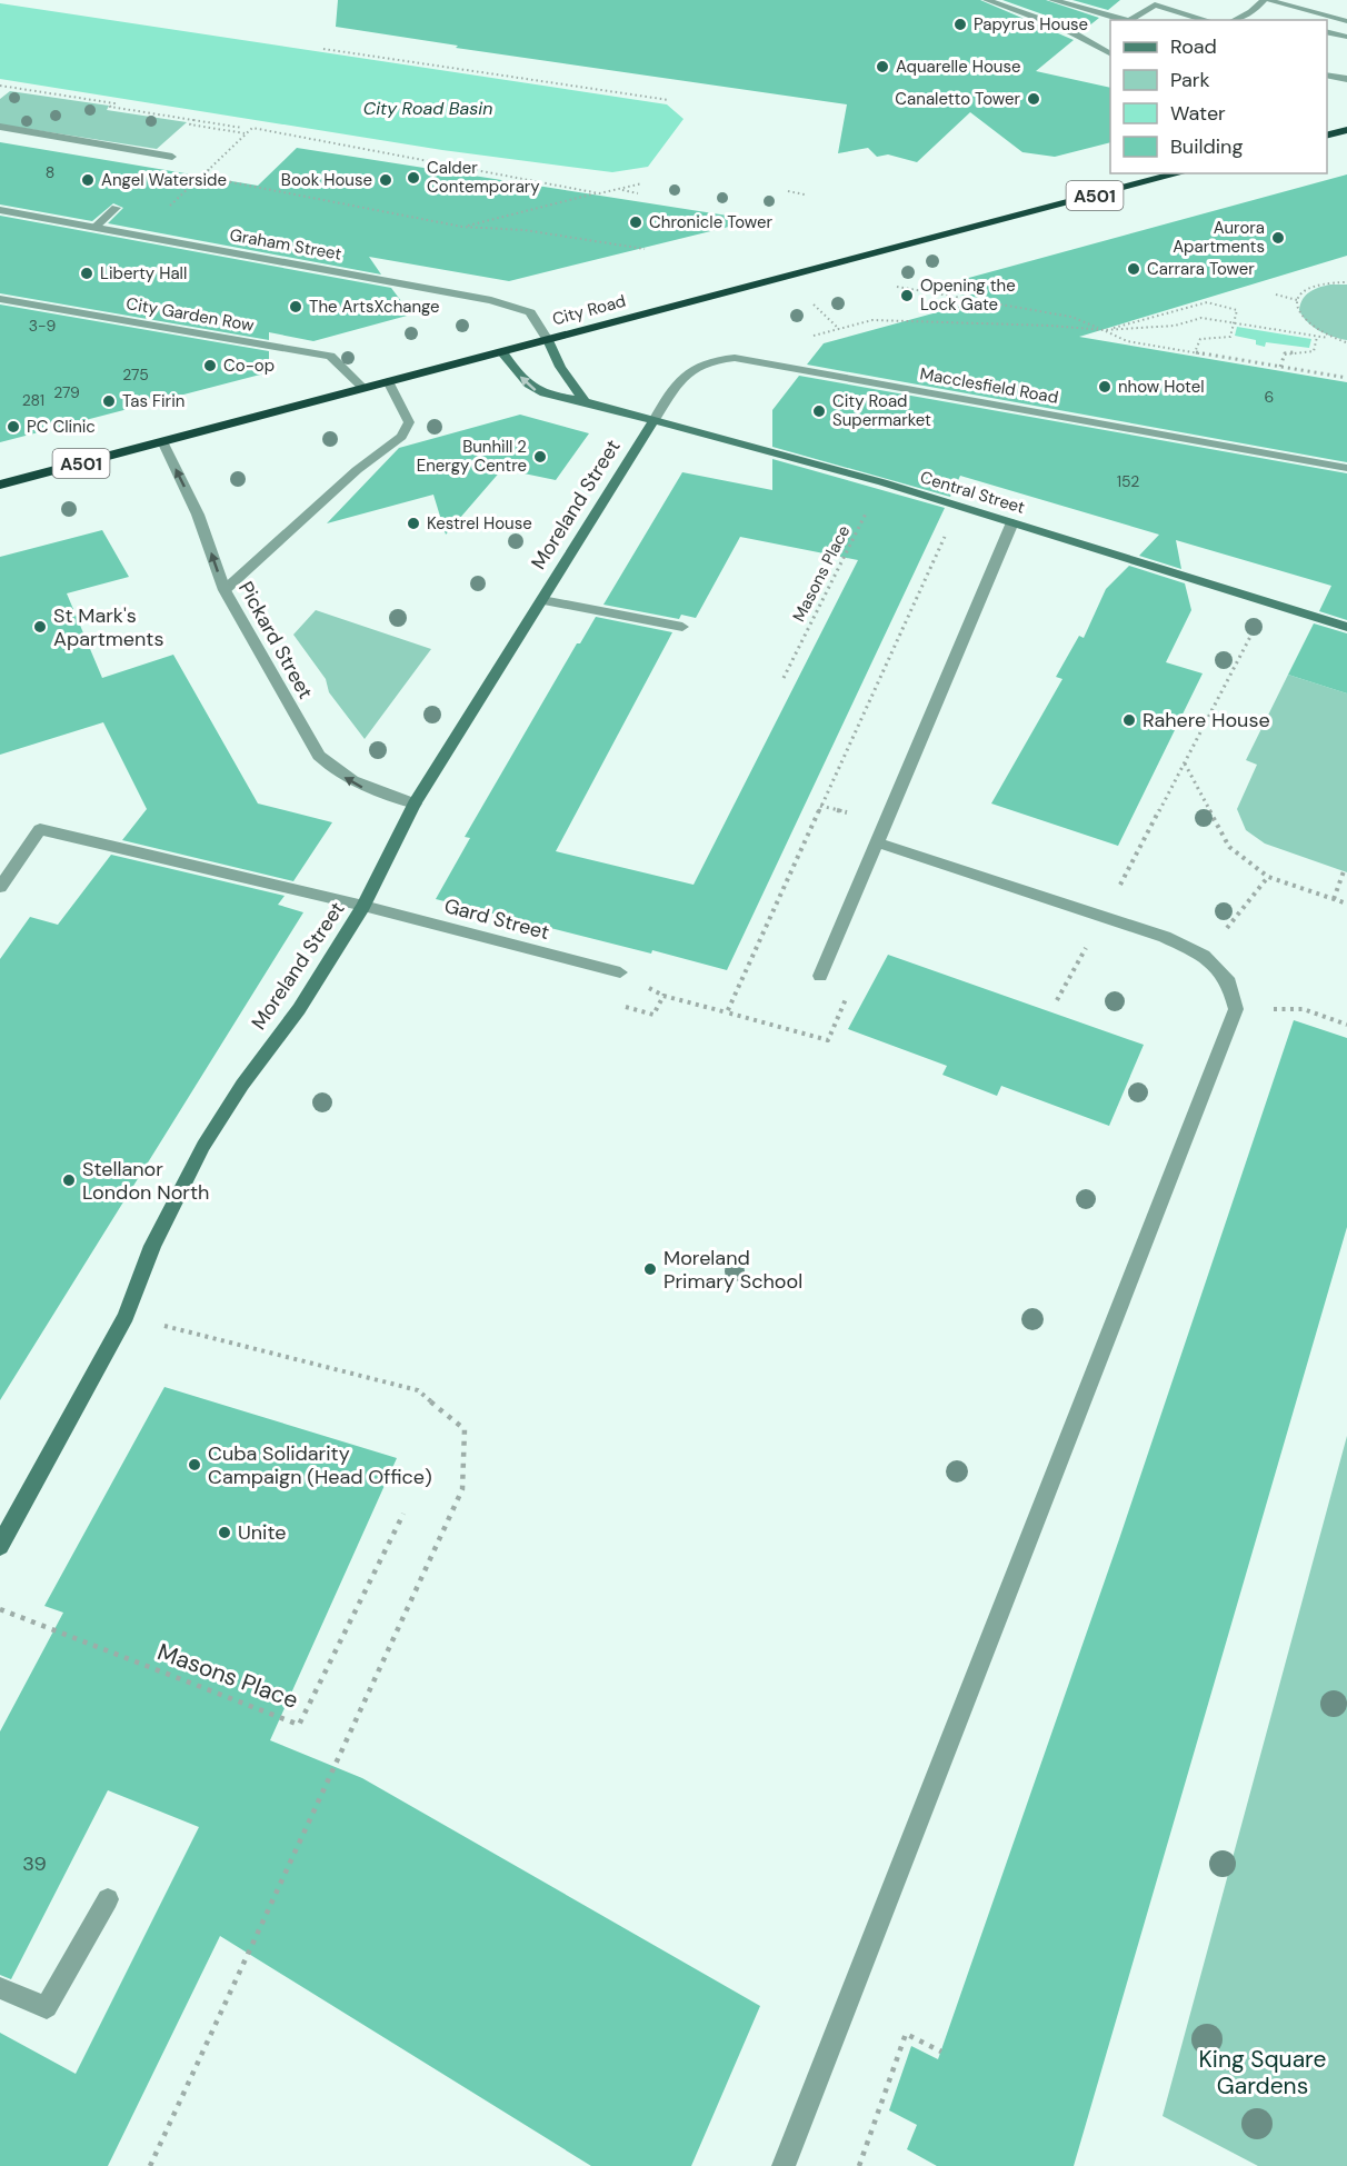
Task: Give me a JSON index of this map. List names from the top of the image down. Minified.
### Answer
{"streets":{"highway":["A501","City Road"],"street":["Graham Street","City Garden Row","Macclesfield Road","Central Street","Moreland Street","Pickard Street","Gard Street"],"path":["Masons Place"]},"crossings":[["Graham Street","City Road"],["City Road","City Garden Row"],["City Road","Central Street"],["City Road","Pickard Street"],["Macclesfield Road","Central Street"],["Macclesfield Road","Moreland Street"],["Central Street","Moreland Street"],["Central Street","Masons Place"],["Moreland Street","Pickard Street"],["Moreland Street","Gard Street"]],"one_way":["Pickard Street"],"water":["City Road Basin"],"parks":["King Square Gardens"],"places":["Papyrus House","Aquarelle House","Canaletto Tower","Calder Contemporary","Angel Waterside","Book House","Chronicle Tower","Aurora Apartments","Carrara Tower","Liberty Hall","Opening the Lock Gate","The ArtsXchange","Co-op","nhow Hotel","Tas Firin","City Road Supermarket","PC Clinic","Bunhill 2 Energy Centre","Kestrel House","St Mark's Apartments","Rahere House","Stellanor London North","Moreland Primary School","Cuba Solidarity Campaign (Head Office)","Unite"],"house_numbers":["8","3-9","275","279","6","281","152","39"],"legend":["Road","Park","Water","Building"]}
